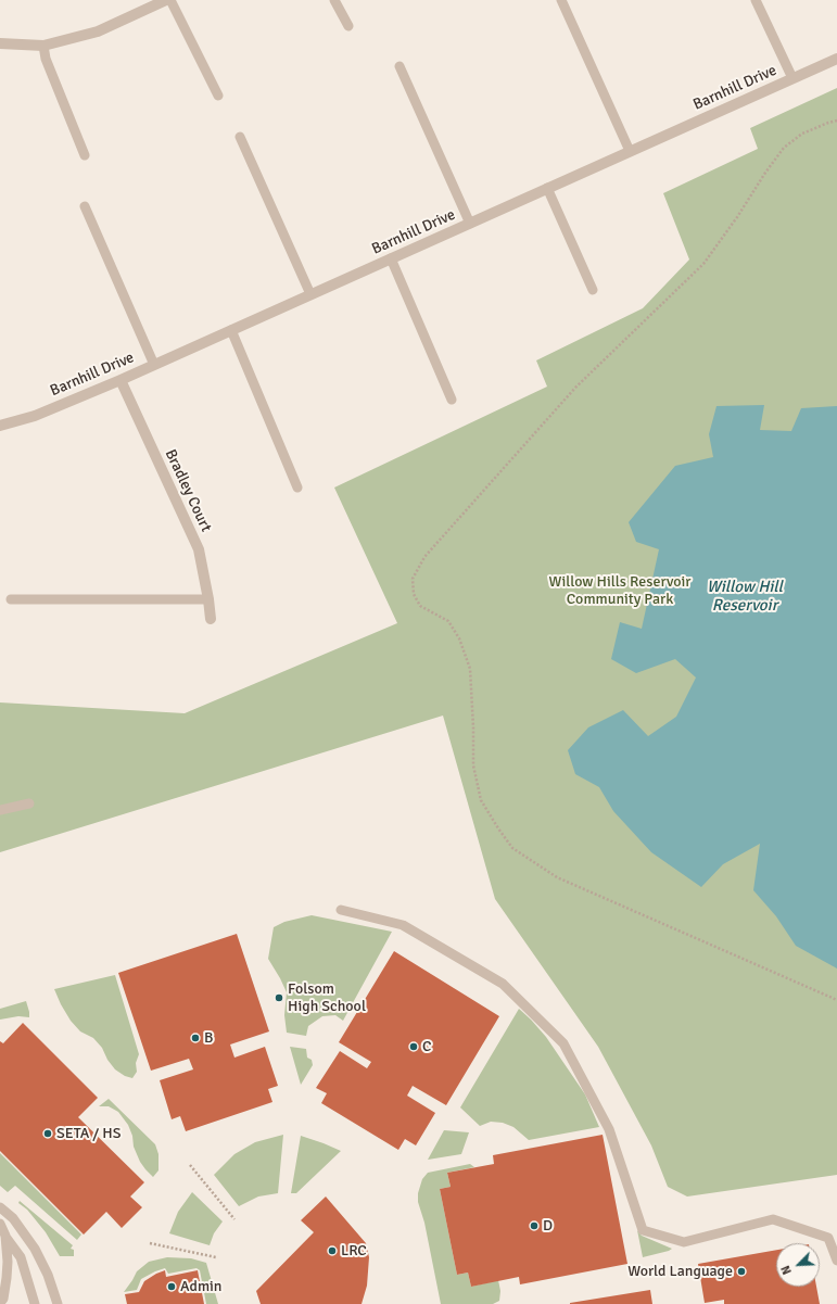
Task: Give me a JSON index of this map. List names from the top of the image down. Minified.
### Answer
{"streets":{"street":["Barnhill Drive","Bradley Court"]},"crossings":[["Barnhill Drive","Bradley Court"]],"water":["Willow Hill Reservoir"],"parks":["Willow Hills Reservoir Community Park"],"places":["Folsom High School","B","C","SETA / HS","D","LRC","World Language","Admin"],"north":"bottom left"}
